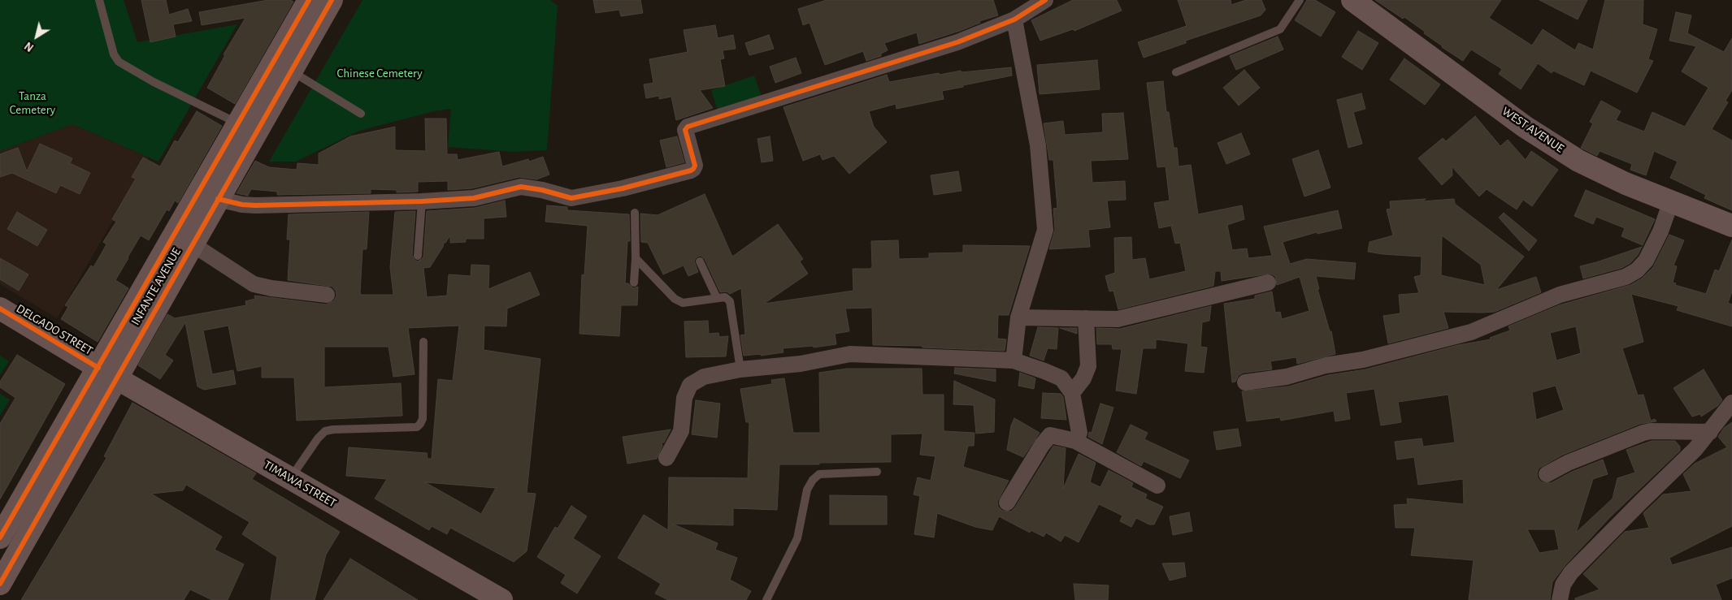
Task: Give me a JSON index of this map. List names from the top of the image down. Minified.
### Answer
{"streets":{"main road":["WEST AVENUE","INFANTE AVENUE","DELGADO STREET","TIMAWA STREET"]},"crossings":[["INFANTE AVENUE","DELGADO STREET"],["INFANTE AVENUE","TIMAWA STREET"],["DELGADO STREET","TIMAWA STREET"]],"parks":["Chinese Cemetery","Tanza Cemetery"],"north":"bottom left"}
